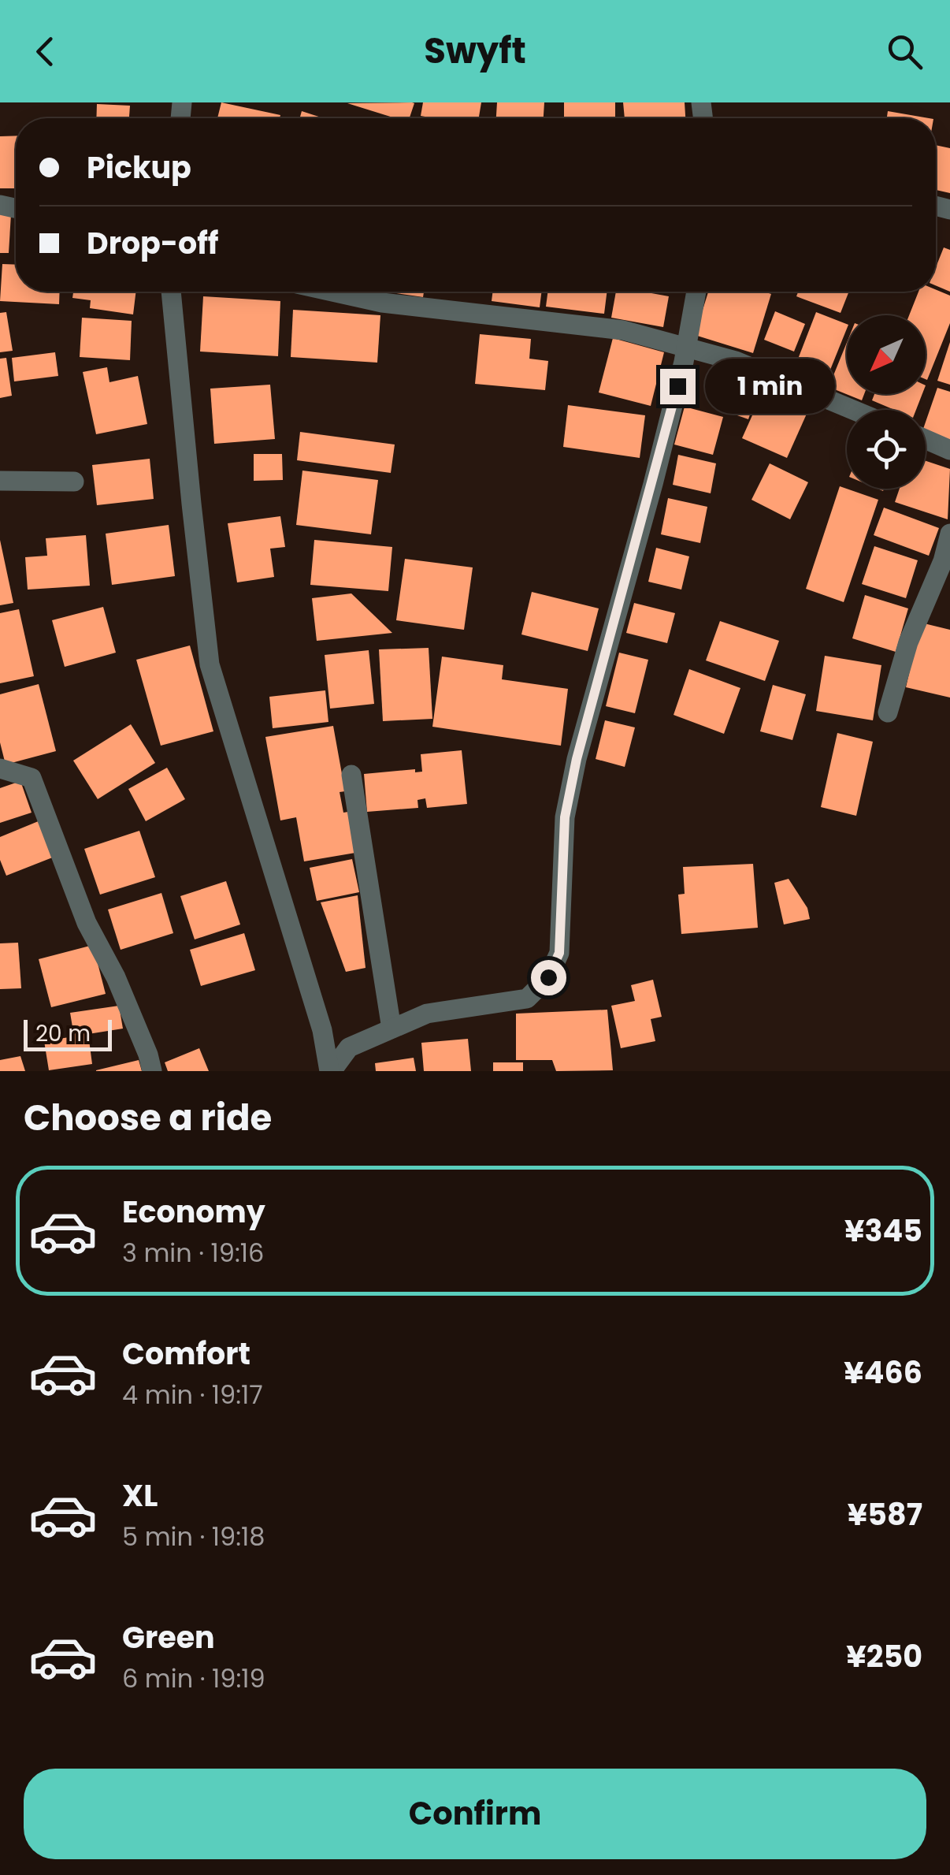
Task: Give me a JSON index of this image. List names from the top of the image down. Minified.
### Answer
{"scale_bar":"20 m","north":"bottom left","page":{"header":"Swyft","banner":["Pickup","Drop-off"],"bubble":"1 min","scale":"20 m","heading":"Choose a ride","list":[{"name":"Economy","note":"3 min · 19:16","value":"¥345"},{"name":"Comfort","note":"4 min · 19:17","value":"¥466"},{"name":"XL","note":"5 min · 19:18","value":"¥587"},{"name":"Green","note":"6 min · 19:19","value":"¥250"}],"buttons":"Confirm"}}
